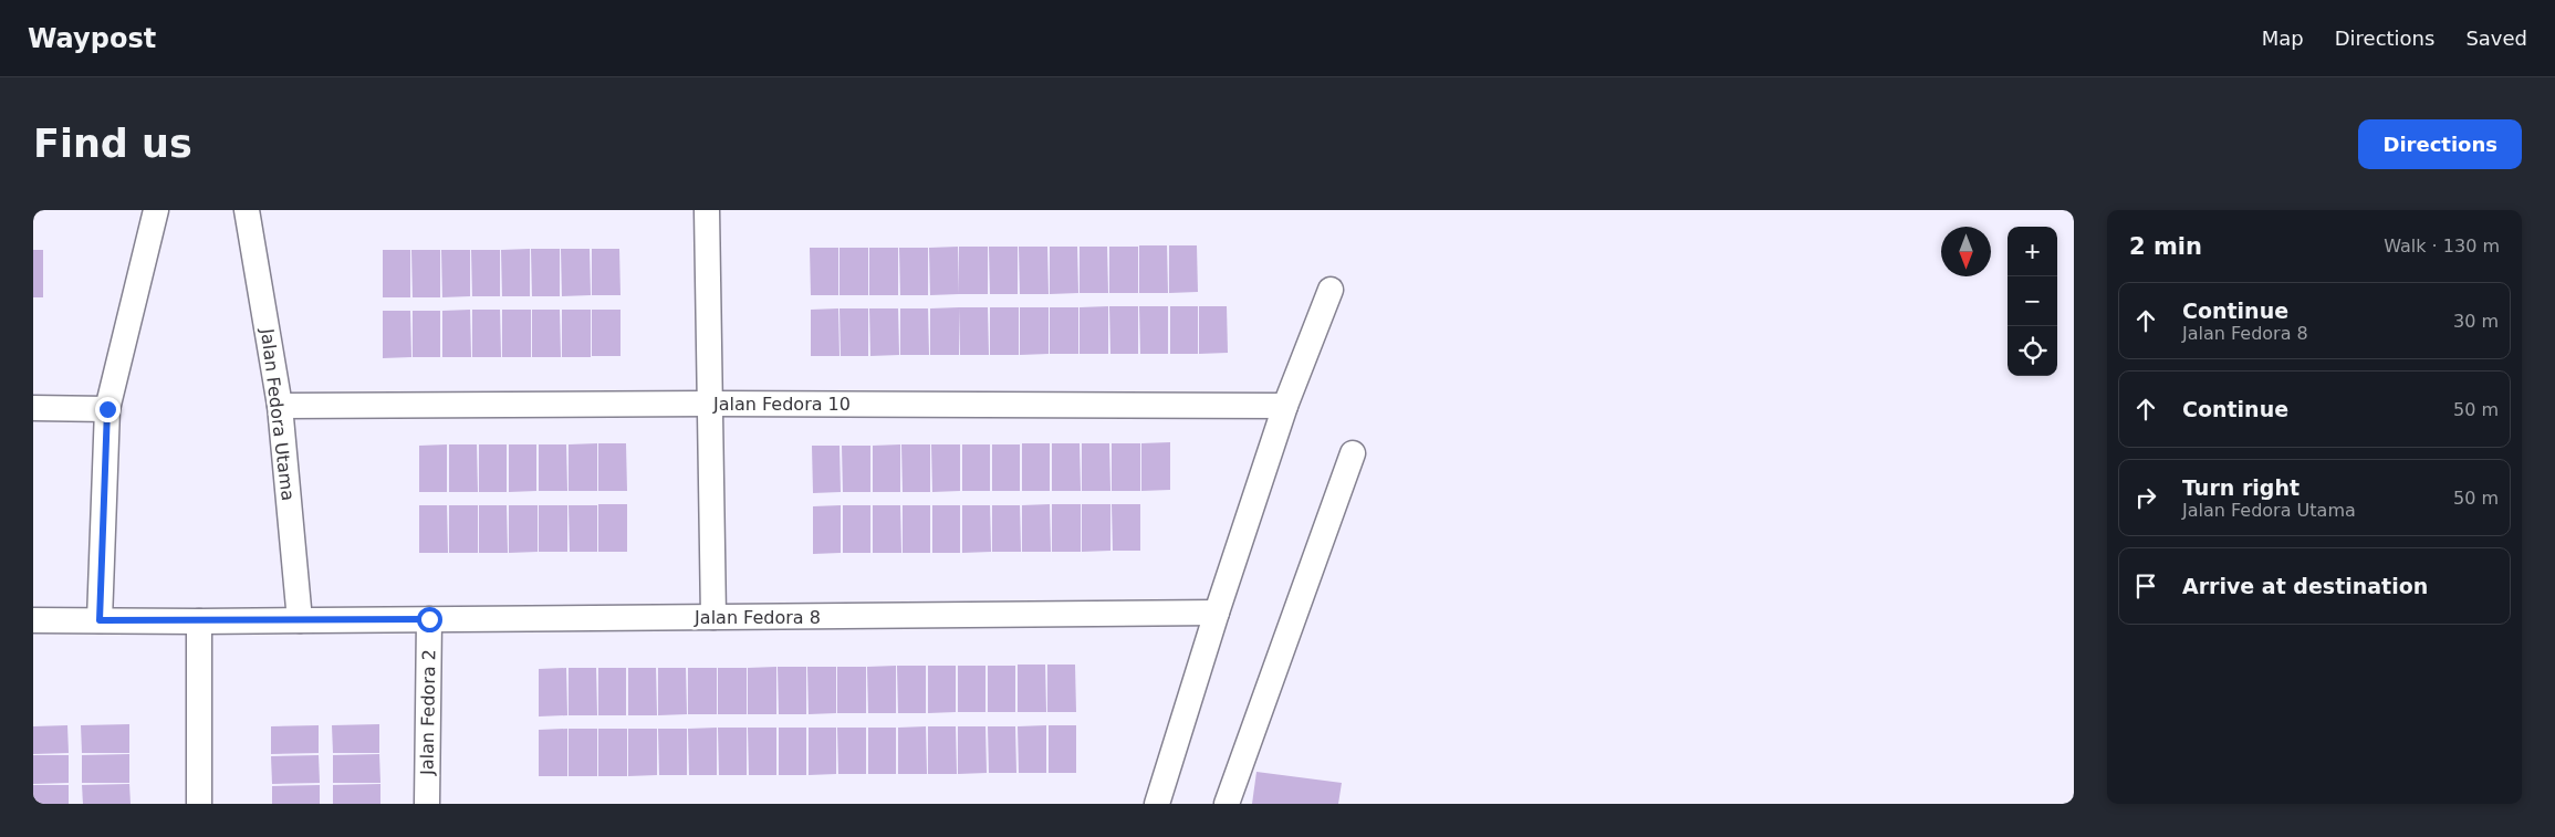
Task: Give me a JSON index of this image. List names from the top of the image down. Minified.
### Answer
{"streets":{"street":["Jalan Fedora 10","Jalan Fedora Utama","Jalan Fedora 8","Jalan Fedora 2"]},"crossings":[["Jalan Fedora 10","Jalan Fedora Utama"],["Jalan Fedora Utama","Jalan Fedora 8"],["Jalan Fedora 8","Jalan Fedora 2"]],"north":"bottom","page":{"header":"Waypost","nav":["Map","Directions","Saved"],"buttons":"Directions","title":"Find us","heading":["2 min","Walk · 130 m"],"map_buttons":["+","−"],"list":[["Continue","Jalan Fedora 8","30 m"],["Continue","50 m"],["Turn right","Jalan Fedora Utama","50 m"],"Arrive at destination"]}}
